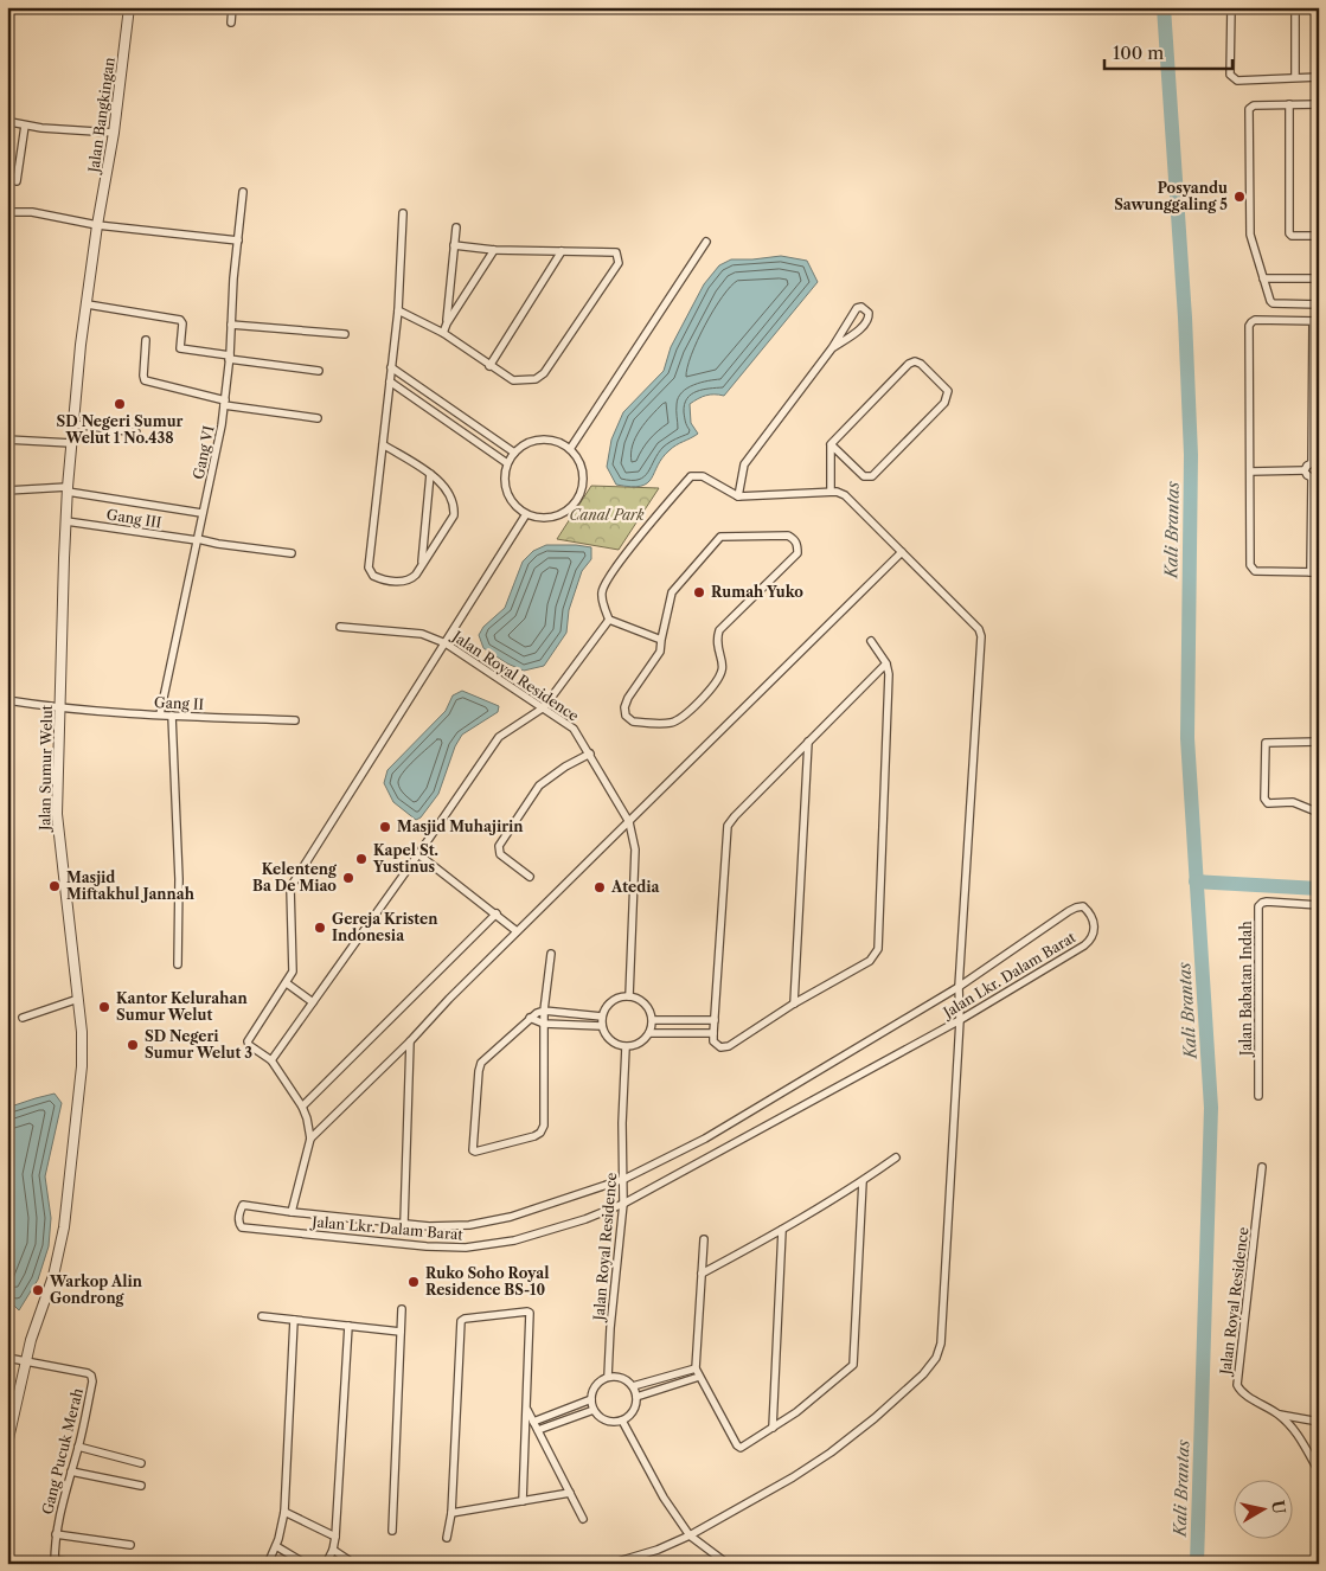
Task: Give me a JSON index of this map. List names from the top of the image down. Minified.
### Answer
{"streets":{"street":["Jalan Bangkingan","Gang VI","Gang III","Jalan Royal Residence","Gang II","Jalan Sumur Welut","Jalan Lkr. Dalam Barat","Jalan Babatan Indah","Gang Pucuk Merah"]},"crossings":[["Jalan Bangkingan","Jalan Sumur Welut"],["Gang VI","Gang III"],["Gang VI","Gang II"],["Gang III","Jalan Sumur Welut"],["Jalan Royal Residence","Jalan Lkr. Dalam Barat"],["Gang II","Jalan Sumur Welut"],["Jalan Sumur Welut","Gang Pucuk Merah"]],"water":["Kali Brantas"],"parks":["Canal Park"],"places":["Posyandu Sawunggaling 5","SD Negeri Sumur Welut 1 No.438","Rumah Yuko","Masjid Muhajirin","Kapel St. Yustinus","Kelenteng Ba De Miao","Masjid Miftakhul Jannah","Atedia","Gereja Kristen Indonesia","Kantor Kelurahan Sumur Welut","SD Negeri Sumur Welut 3","Ruko Soho Royal Residence BS-10","Warkop Alin Gondrong"],"scale_bar":"100 m","north":"right"}
